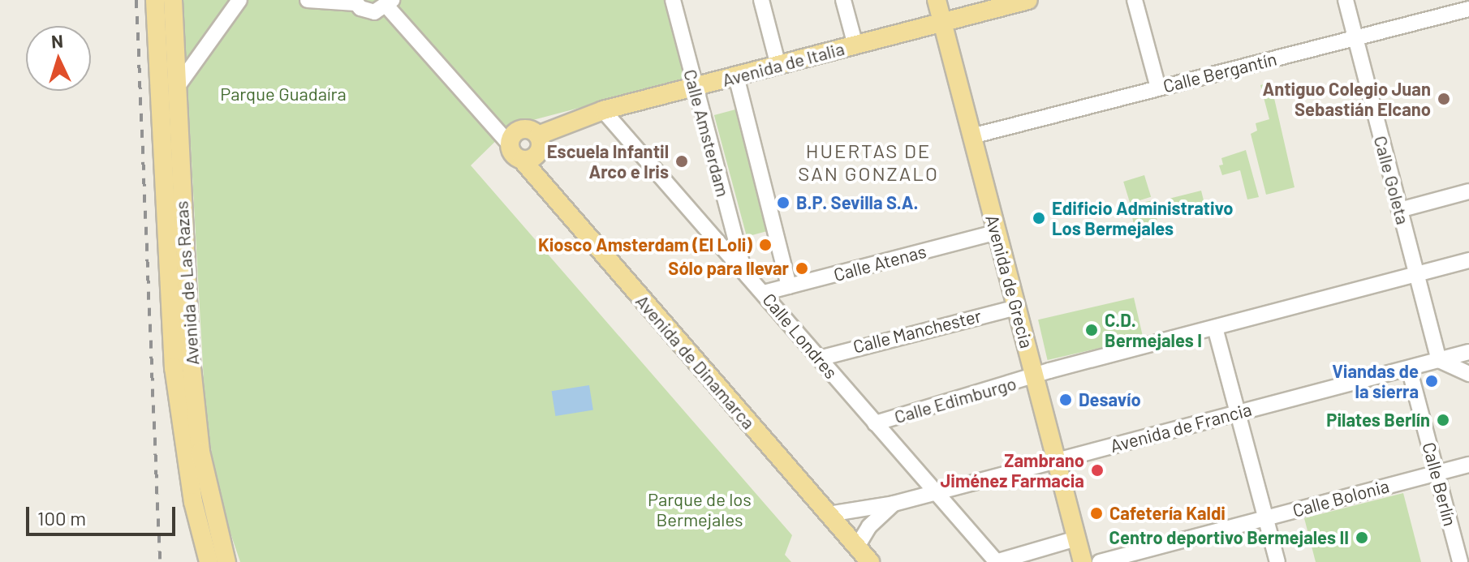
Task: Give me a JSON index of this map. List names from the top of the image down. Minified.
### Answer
{"streets":{"main road":["Avenida de Italia","Avenida de Grecia","Avenida de Las Razas","Avenida de Dinamarca"],"street":["Calle Bergantín","Calle Amsterdam","Calle Goleta","Calle Atenas","Calle Manchester","Calle Londres","Calle Edimburgo","Avenida de Francia","Calle Berlín","Calle Bolonia"]},"crossings":[["Avenida de Italia","Calle Amsterdam"],["Avenida de Italia","Avenida de Grecia"],["Avenida de Italia","Calle Londres"],["Avenida de Italia","Avenida de Dinamarca"],["Calle Bergantín","Calle Goleta"],["Calle Bergantín","Avenida de Grecia"],["Calle Amsterdam","Calle Londres"],["Calle Goleta","Calle Edimburgo"],["Calle Goleta","Avenida de Francia"],["Calle Atenas","Avenida de Grecia"],["Calle Atenas","Calle Londres"],["Avenida de Grecia","Calle Manchester"],["Avenida de Grecia","Calle Edimburgo"],["Avenida de Grecia","Avenida de Francia"],["Calle Manchester","Calle Londres"],["Calle Londres","Calle Edimburgo"],["Calle Londres","Avenida de Francia"],["Avenida de Dinamarca","Avenida de Francia"],["Avenida de Francia","Calle Berlín"],["Calle Berlín","Calle Bolonia"]],"districts":["HUERTAS DE SAN GONZALO"],"parks":["Parque Guadaíra","Parque de los Bermejales"],"places":["Antiguo Colegio Juan Sebastián Elcano","Escuela Infantil Arco e Iris","B.P. Sevilla S.A.","Edificio Administrativo Los Bermejales","Kiosco Amsterdam (El Loli)","Sólo para llevar","C.D. Bermejales I","Viandas de la sierra","Desavío","Pilates Berlín","Zambrano Jiménez Farmacia","Cafetería Kaldi","Centro deportivo Bermejales II"],"scale_bar":"100 m","north":"top"}
